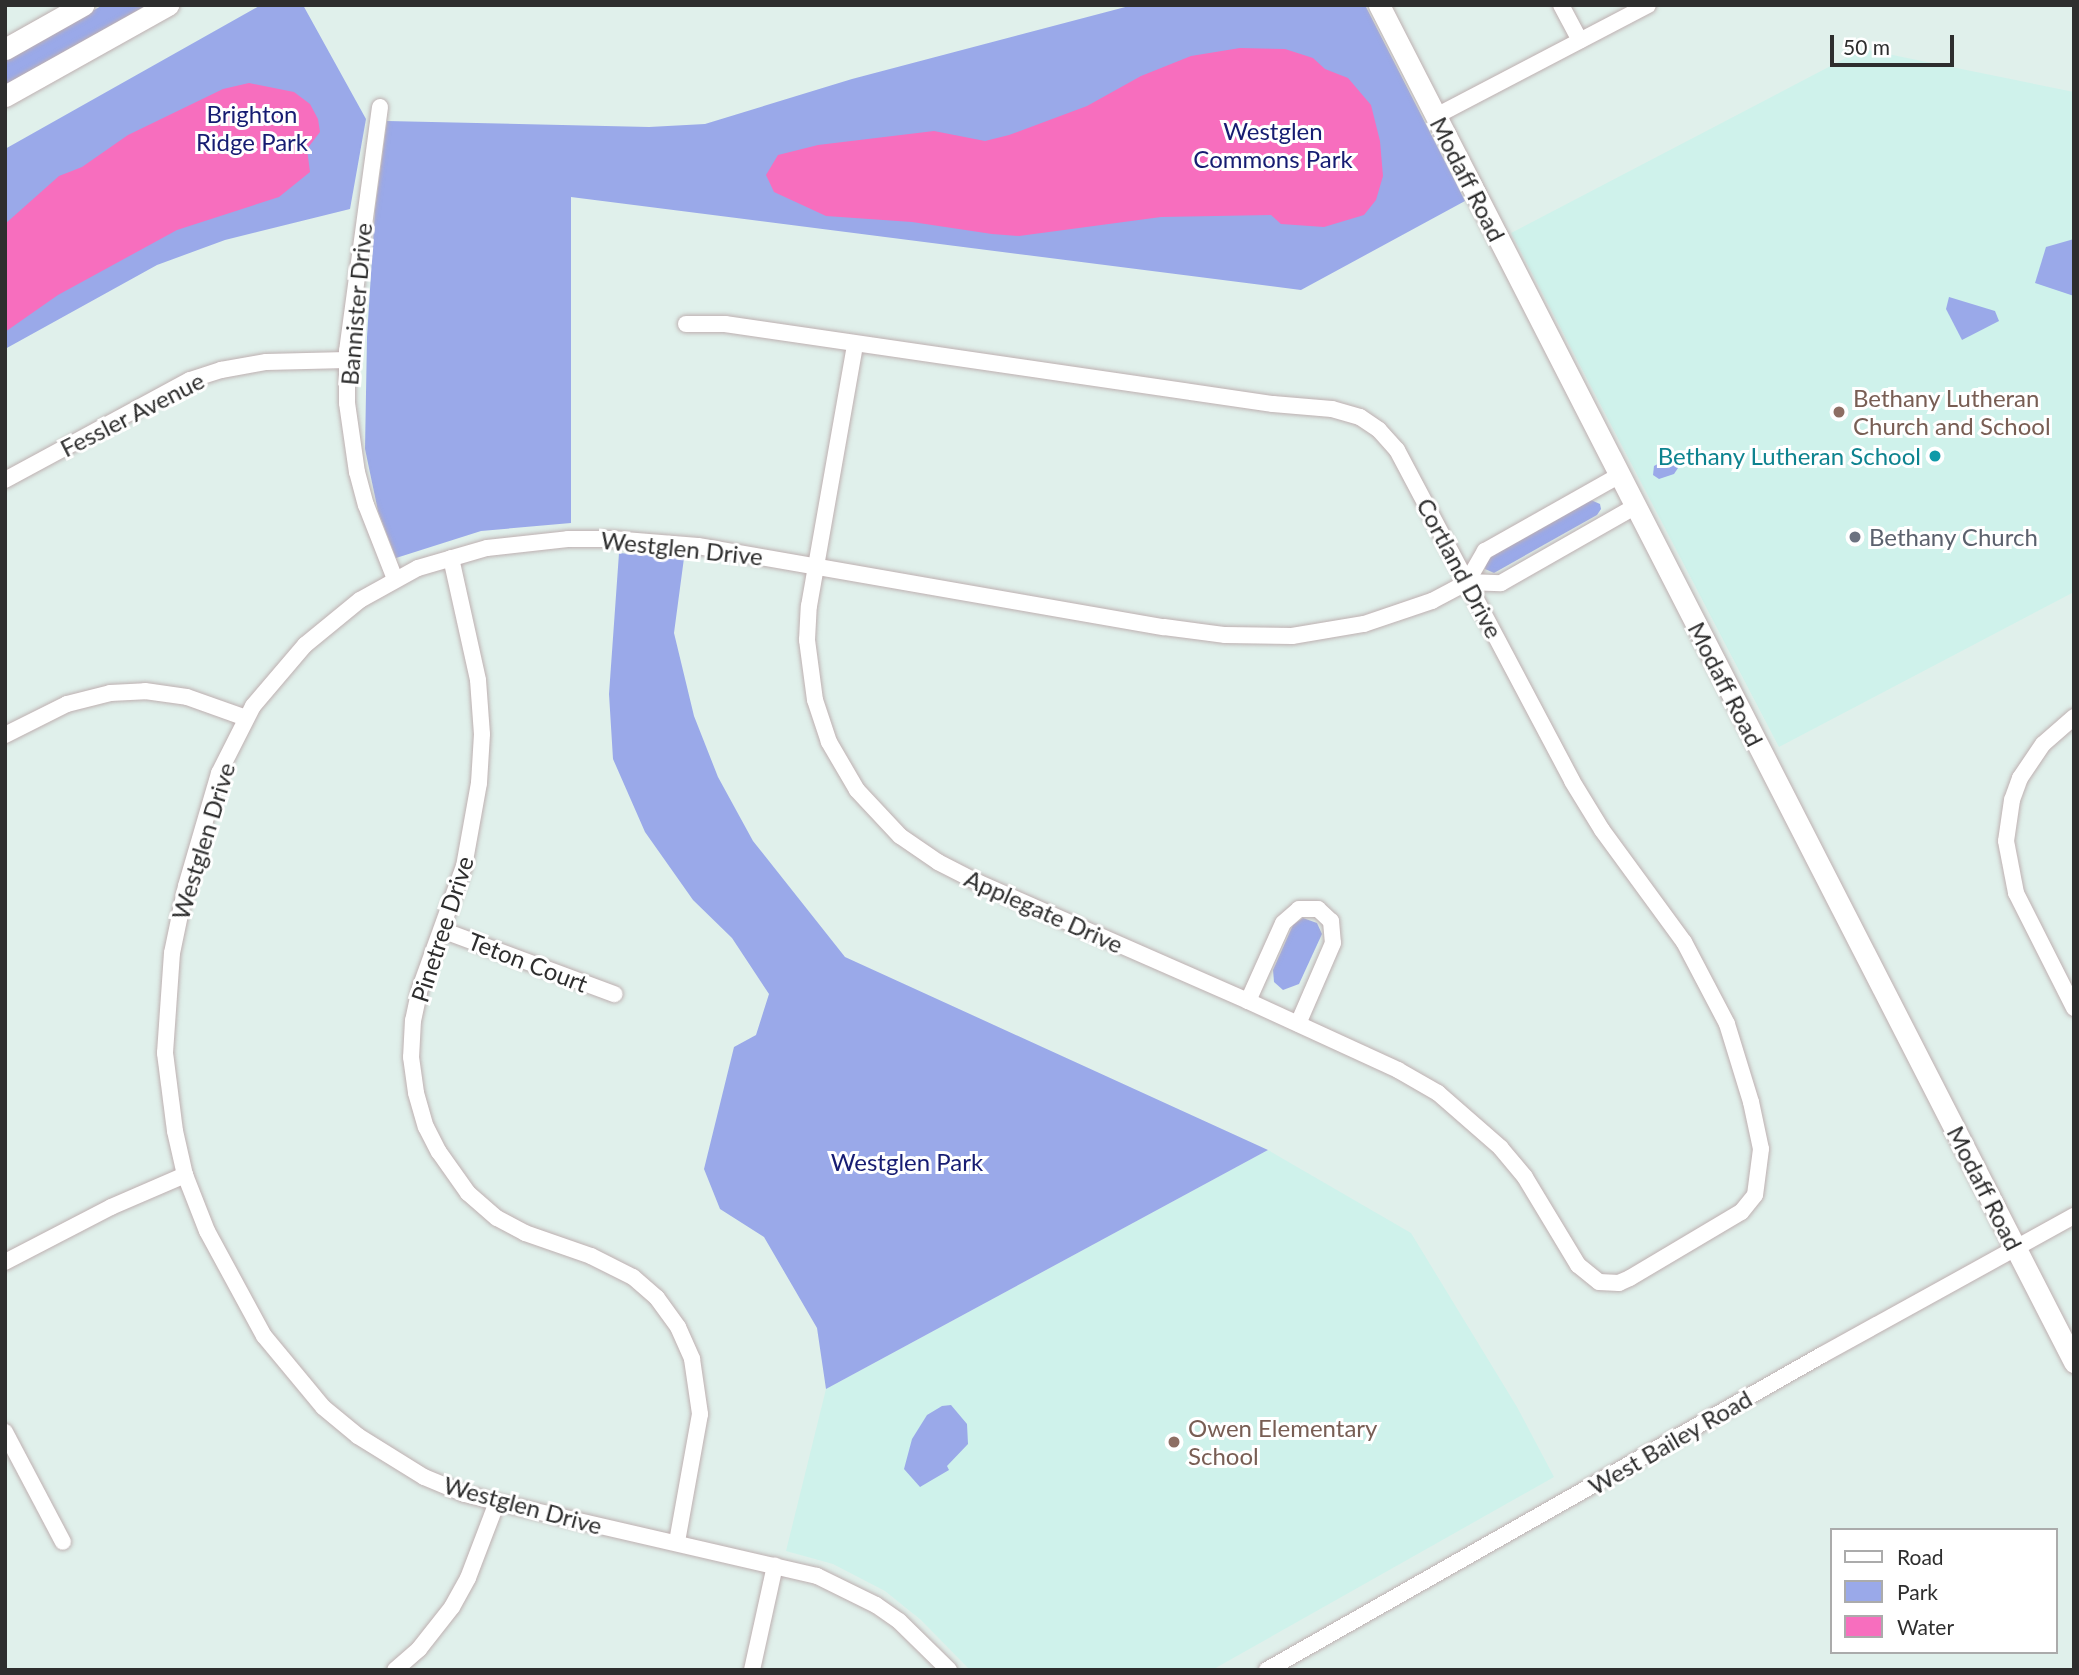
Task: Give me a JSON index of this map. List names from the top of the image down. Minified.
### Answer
{"streets":{"street":["Modaff Road","Bannister Drive","Fessler Avenue","Westglen Drive","Cortland Drive","Applegate Drive","Pinetree Drive","Teton Court","West Bailey Road"]},"crossings":[["Modaff Road","Westglen Drive"],["Modaff Road","West Bailey Road"],["Bannister Drive","Fessler Avenue"],["Bannister Drive","Westglen Drive"],["Westglen Drive","Cortland Drive"],["Westglen Drive","Applegate Drive"],["Westglen Drive","Pinetree Drive"],["Cortland Drive","Applegate Drive"],["Pinetree Drive","Teton Court"]],"parks":["Brighton Ridge Park","Westglen Commons Park","Westglen Park"],"places":["Bethany Lutheran Church and School","Bethany Lutheran School","Bethany Church","Owen Elementary School"],"legend":["Road","Park","Water"],"scale_bar":"50 m"}
